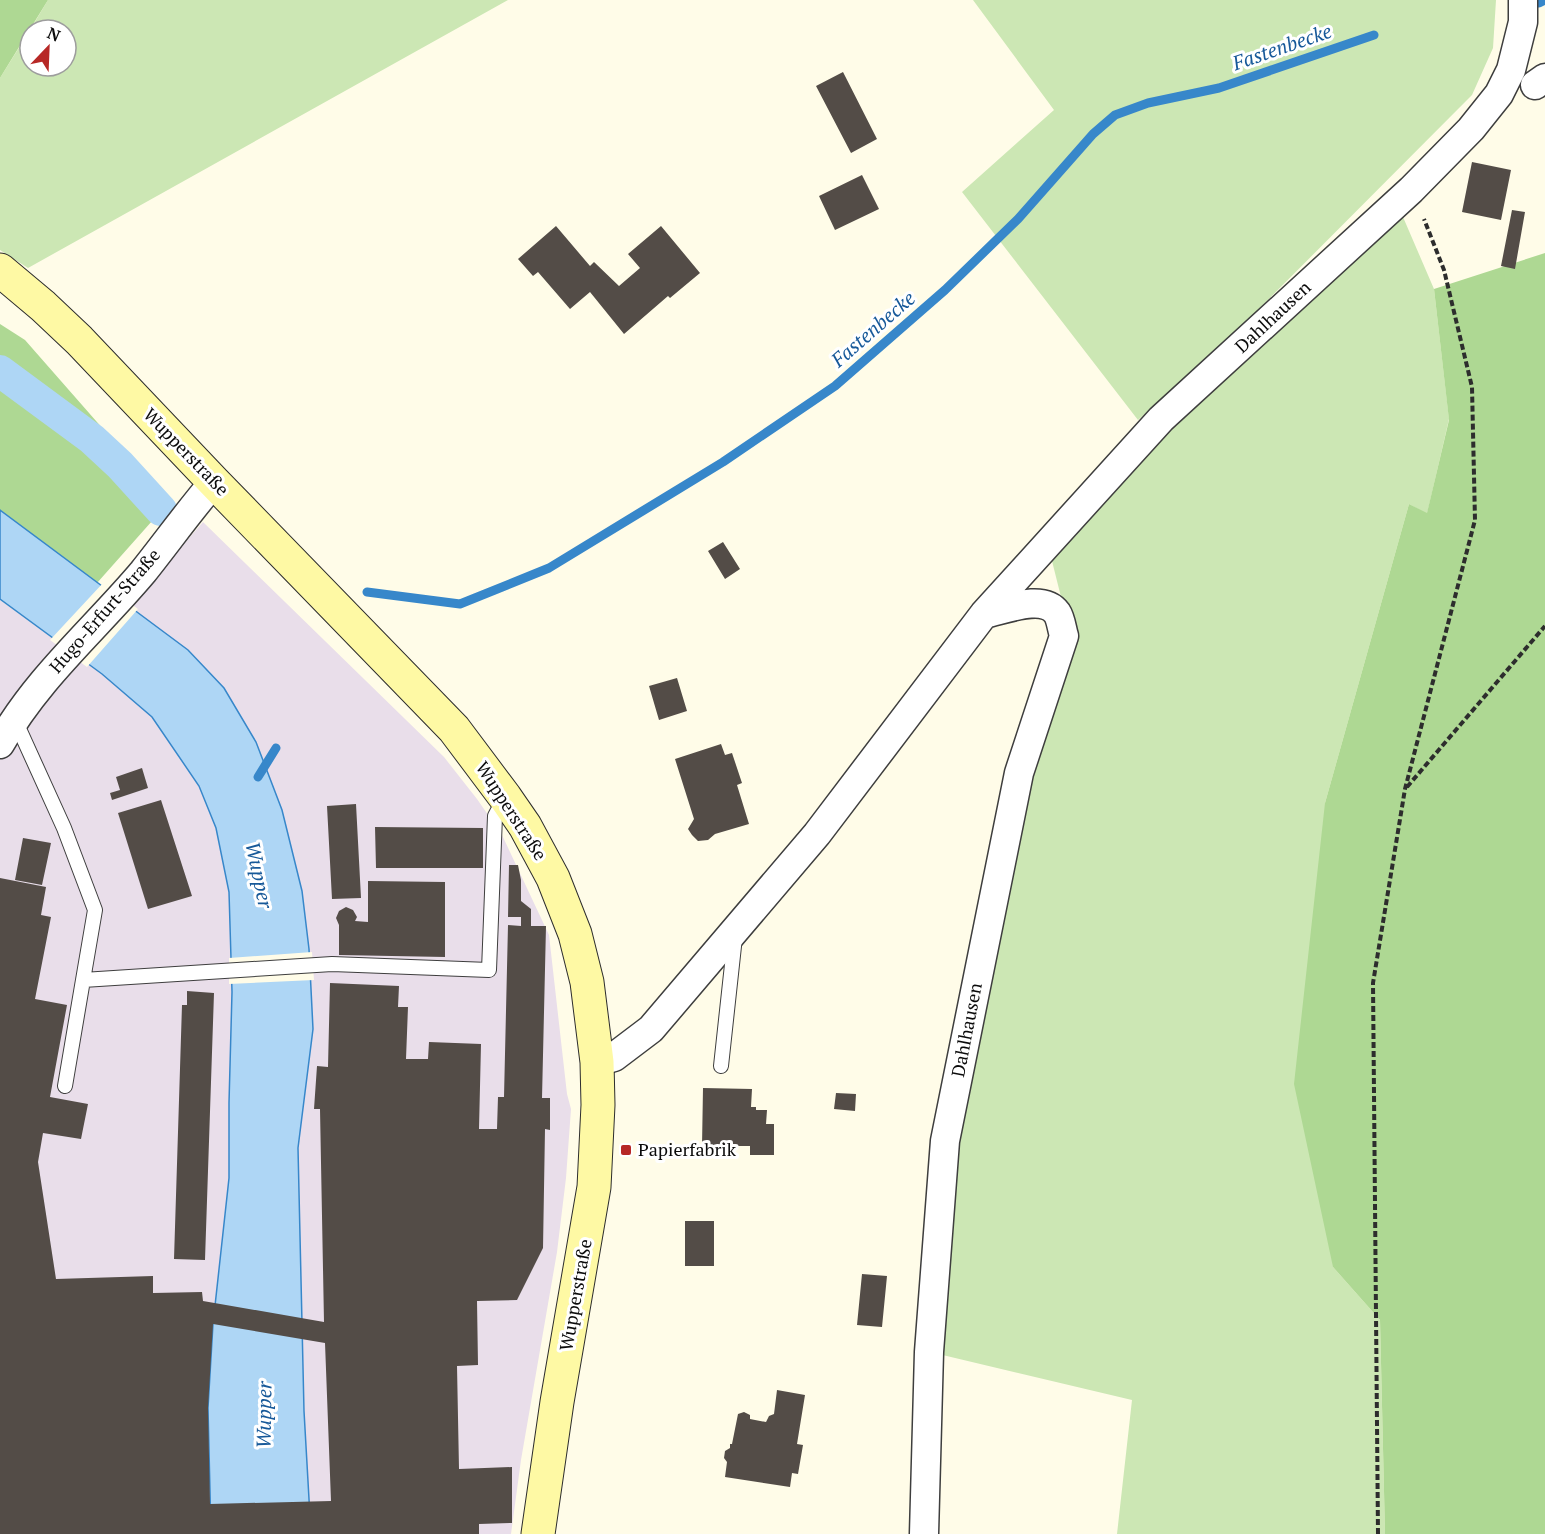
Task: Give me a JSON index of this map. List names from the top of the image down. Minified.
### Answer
{"streets":{"main road":["Wupperstraße"],"street":["Dahlhausen","Hugo-Erfurt-Straße"]},"crossings":[["Dahlhausen","Wupperstraße"],["Wupperstraße","Hugo-Erfurt-Straße"]],"water":["Fastenbecke","Wupper"],"places":{"transit":["Papierfabrik"]},"north":"top right"}
